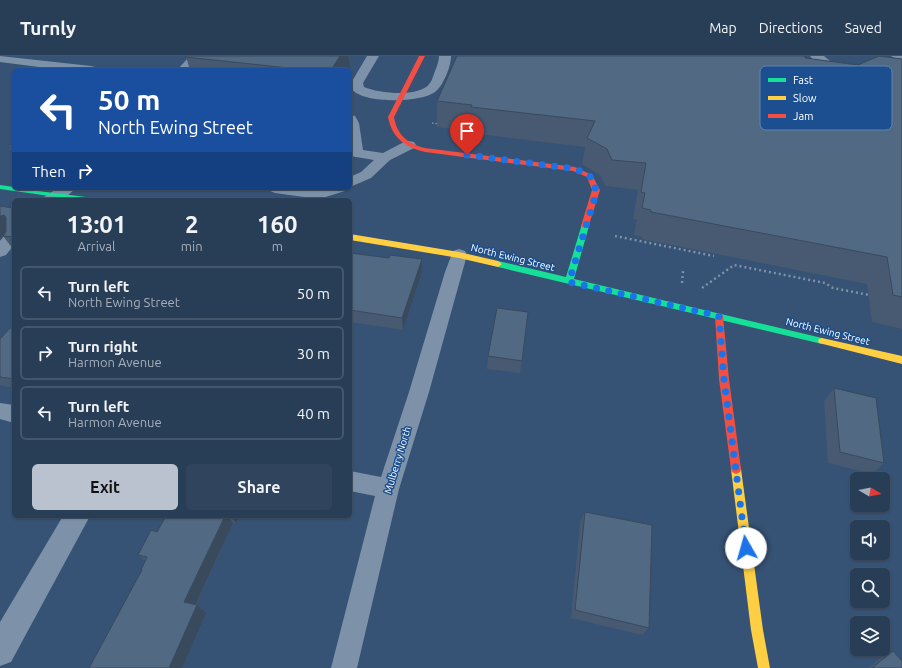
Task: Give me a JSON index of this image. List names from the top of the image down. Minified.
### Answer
{"streets":{"street":["North Ewing Street"],"lane":["Mulberry North"]},"crossings":[["North Ewing Street","Mulberry North"]],"legend":["Fast","Slow","Jam"],"north":"right","page":{"header":"Turnly","nav":["Map","Directions","Saved"],"turn":["50 m","North Ewing Street"],"then":"Then","eta":["13:01","Arrival","2","min","160","m"],"list":[{"name":"Turn left","note":"North Ewing Street","value":"50 m"},{"name":"Turn right","note":"Harmon Avenue","value":"30 m"},{"name":"Turn left","note":"Harmon Avenue","value":"40 m"}],"buttons":["Exit","Share"]}}
